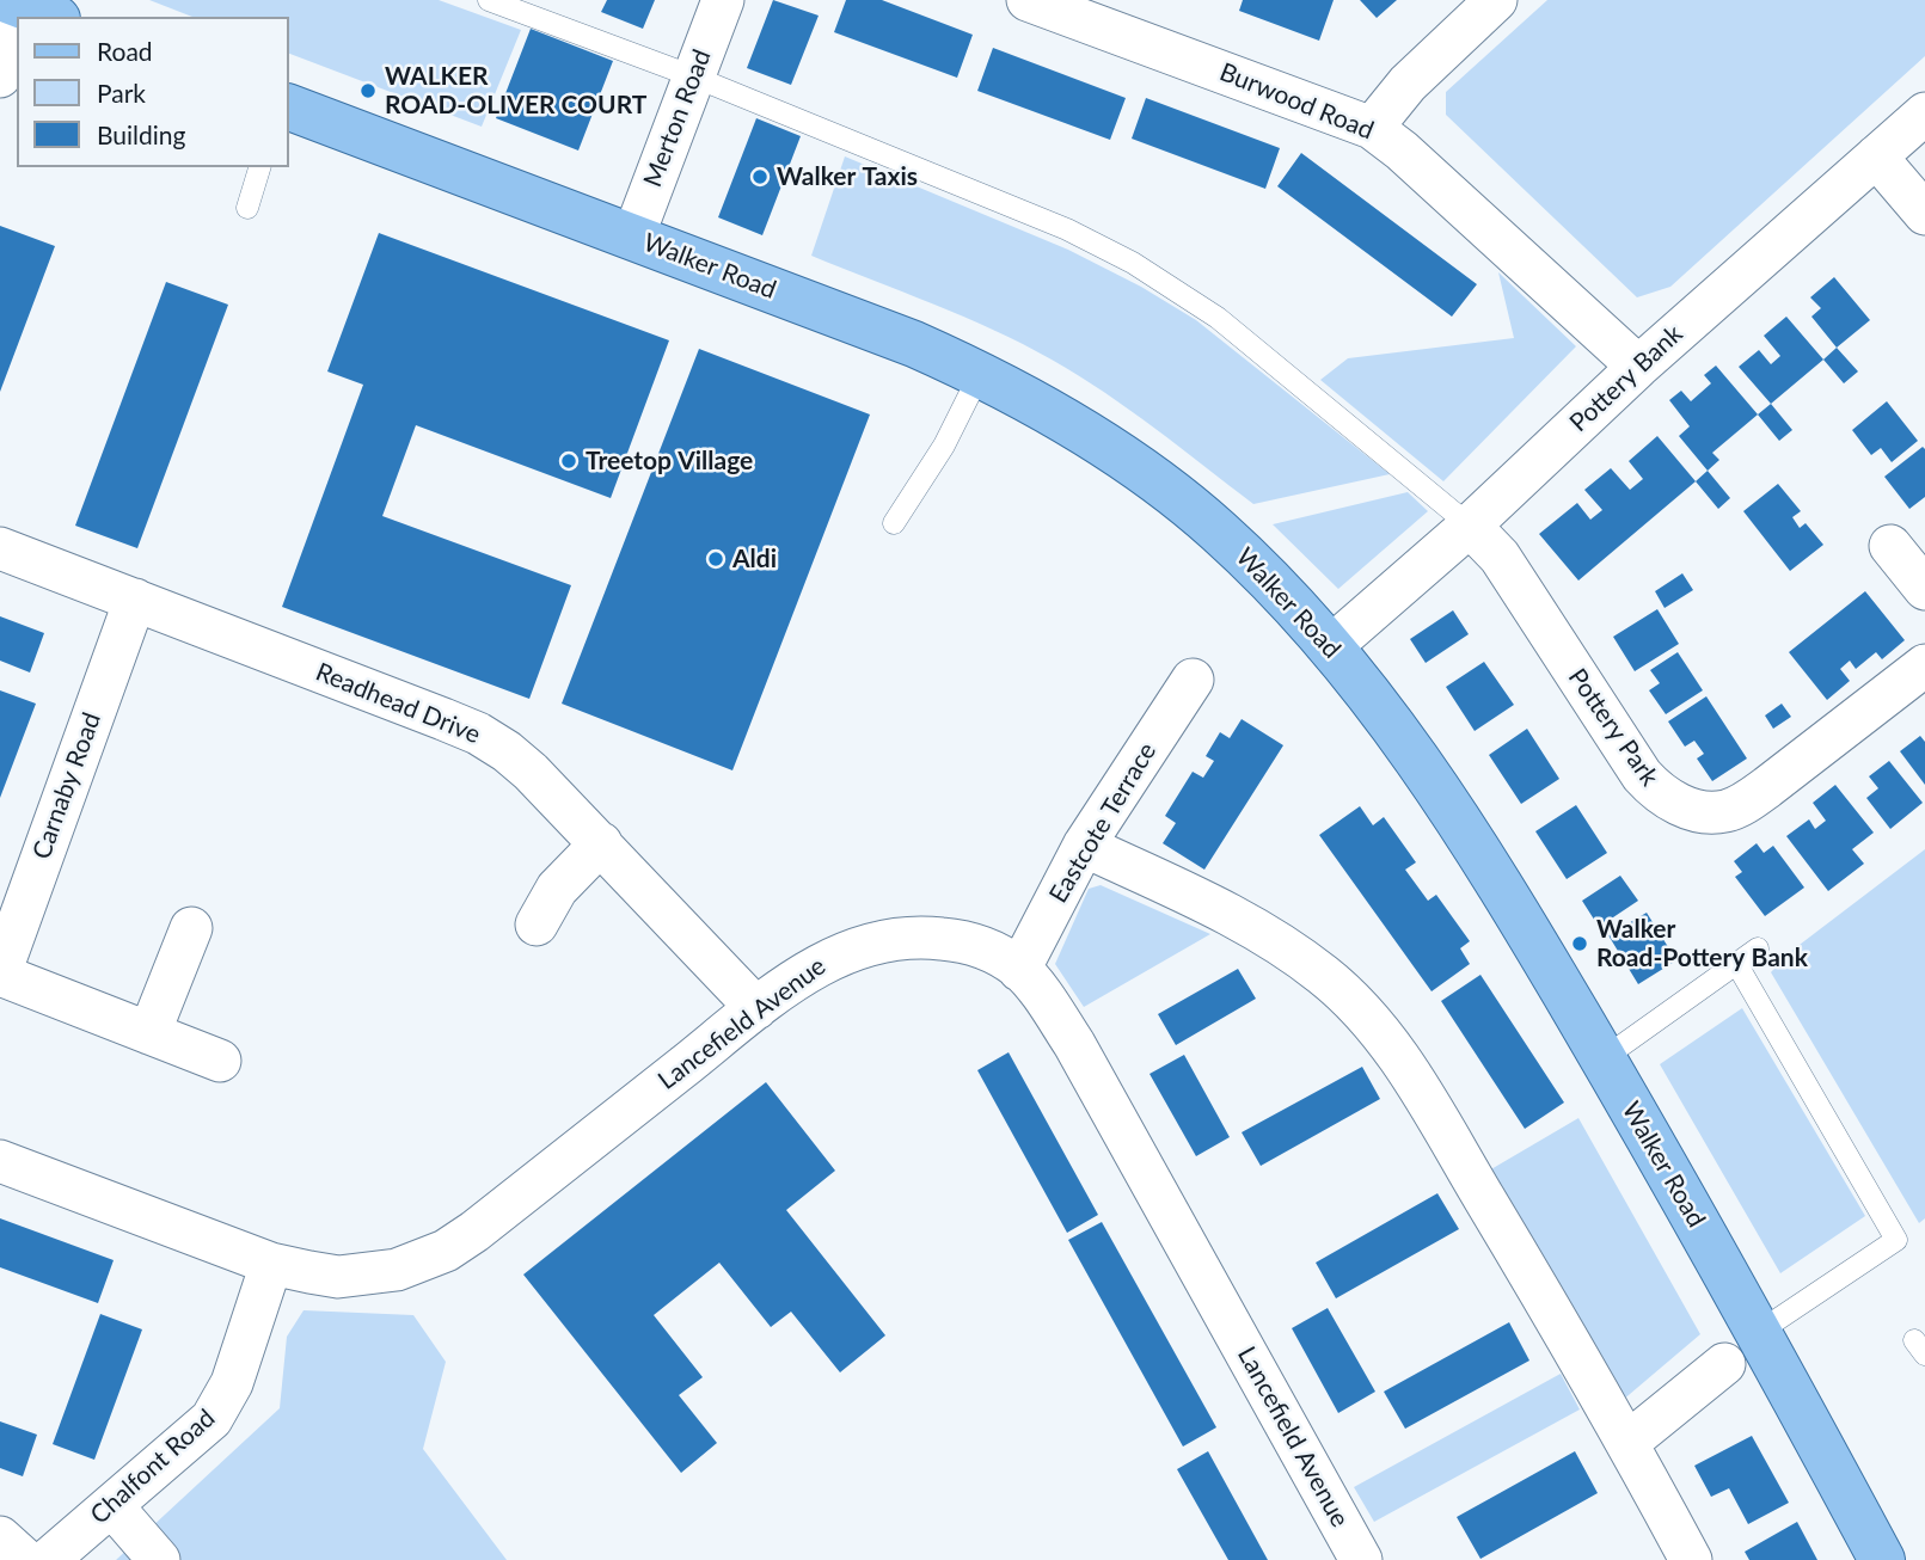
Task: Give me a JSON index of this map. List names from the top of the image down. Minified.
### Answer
{"streets":{"main road":["Walker Road"],"street":["Burwood Road","Merton Road","Pottery Bank","Readhead Drive","Pottery Park","Carnaby Road","Eastcote Terrace","Lancefield Avenue","Chalfont Road"]},"crossings":[["Burwood Road","Pottery Bank"],["Merton Road","Walker Road"],["Walker Road","Pottery Bank"],["Pottery Bank","Pottery Park"],["Readhead Drive","Carnaby Road"],["Readhead Drive","Lancefield Avenue"],["Eastcote Terrace","Lancefield Avenue"],["Lancefield Avenue","Chalfont Road"]],"places":["WALKER ROAD-OLIVER COURT","Walker Taxis","Treetop Village","Aldi","Walker Road-Pottery Bank"],"legend":["Road","Park","Building"]}
